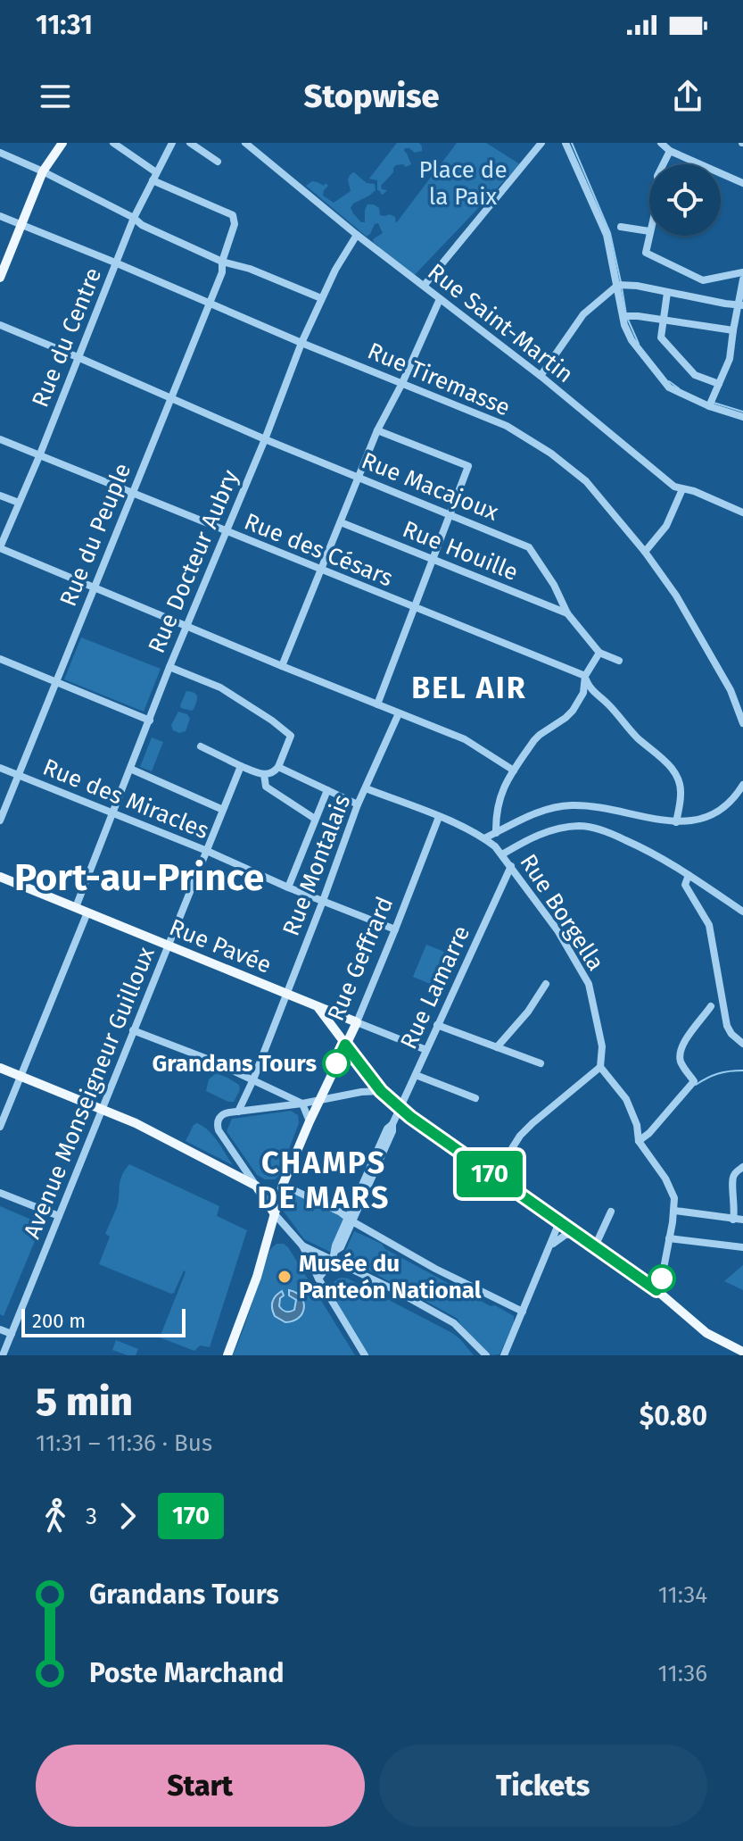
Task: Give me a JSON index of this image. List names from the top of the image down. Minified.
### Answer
{"streets":{"main road":["Rue Pavée","Rue Geffrard"],"street":["Rue Saint-Martin","Rue du Centre","Rue Tiremasse","Rue Macajoux","Rue du Peuple","Rue des Césars","Rue Houille","Rue Docteur Aubry","Rue des Miracles","Rue Montalais","Rue Borgella","Rue Lamarre","Avenue Monseigneur Guilloux"]},"crossings":[["Rue Saint-Martin","Rue Docteur Aubry"],["Rue du Centre","Rue Tiremasse"],["Rue du Centre","Rue Macajoux"],["Rue du Centre","Rue du Peuple"],["Rue du Centre","Rue des Césars"],["Rue Tiremasse","Rue du Peuple"],["Rue Tiremasse","Rue Docteur Aubry"],["Rue Macajoux","Rue du Peuple"],["Rue Macajoux","Rue Houille"],["Rue Macajoux","Rue Docteur Aubry"],["Rue du Peuple","Rue des Césars"],["Rue du Peuple","Rue des Miracles"],["Rue des Césars","Rue Docteur Aubry"],["Rue Docteur Aubry","Rue des Miracles"],["Rue Docteur Aubry","Rue Pavée"],["Rue des Miracles","Rue Montalais"],["Rue des Miracles","Rue Geffrard"],["Rue des Miracles","Avenue Monseigneur Guilloux"],["Rue Montalais","Rue Borgella"],["Rue Montalais","Rue Pavée"],["Rue Borgella","Rue Geffrard"],["Rue Borgella","Rue Lamarre"],["Rue Pavée","Rue Geffrard"],["Rue Pavée","Rue Lamarre"],["Rue Pavée","Avenue Monseigneur Guilloux"]],"districts":["BEL AIR","Port-au-Prince","CHAMPS DE MARS"],"parks":["Place de la Paix"],"places":["Grandans Tours","Musée du Panteón National"],"lines":["bus line 170"],"scale_bar":"200 m","page":{"status":"11:31","header":"Stopwise","on_map":"170","scale":"200 m","heading":["5 min","11:31 – 11:36 · Bus","$0.80"],"legs":["3","170"],"list":[{"name":"Grandans Tours","value":"11:34"},{"name":"Poste Marchand","value":"11:36"}],"buttons":["Start","Tickets"]}}
